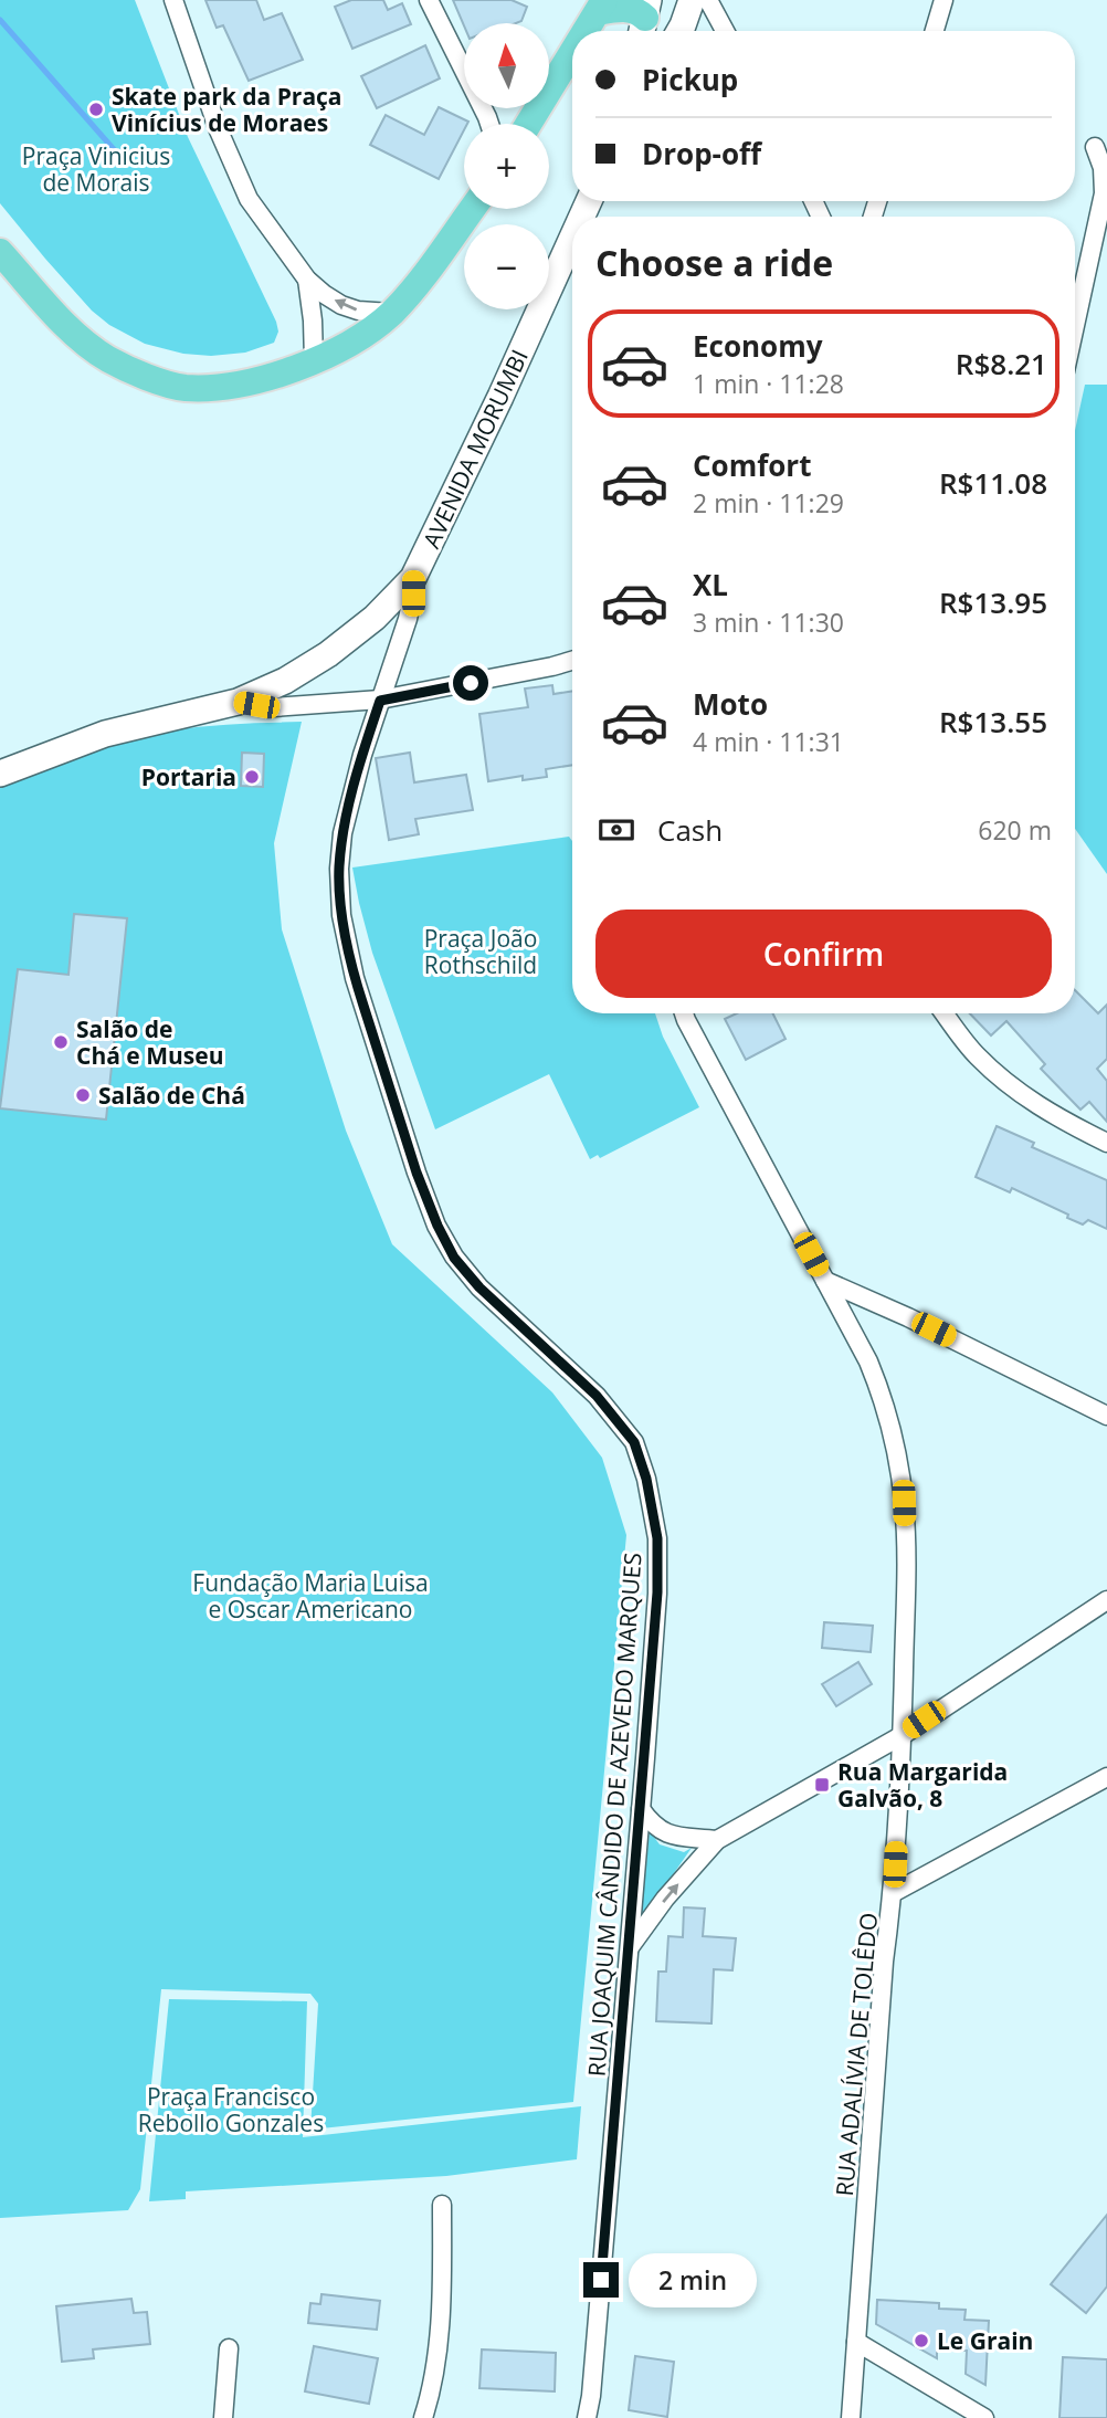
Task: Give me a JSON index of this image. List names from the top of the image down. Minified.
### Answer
{"streets":{"main road":["AVENIDA MORUMBI"],"street":["RUA JOAQUIM CÂNDIDO DE AZEVEDO MARQUES","RUA ADALÍVIA DE TOLÊDO"]},"crossings":[["AVENIDA MORUMBI","RUA JOAQUIM CÂNDIDO DE AZEVEDO MARQUES"]],"parks":["Praça Vinicius de Morais","Praça João Rothschild","Fundação Maria Luisa e Oscar Americano","Praça Francisco Rebollo Gonzales"],"places":{"other":["Skate park da Praça Vinícius de Moraes","Portaria","Salão de Chá e Museu","Salão de Chá","Le Grain"],"transit":["Rua Margarida Galvão, 8"]},"north":"top","page":{"map_buttons":["+","−"],"banner":["Pickup","Drop-off"],"heading":"Choose a ride","list":[{"name":"Economy","note":"1 min · 11:28","value":"R$8.21"},{"name":"Comfort","note":"2 min · 11:29","value":"R$11.08"},{"name":"XL","note":"3 min · 11:30","value":"R$13.95"},{"name":"Moto","note":"4 min · 11:31","value":"R$13.55"}],"pay":["Cash","620 m"],"buttons":"Confirm","bubble":"2 min"}}
